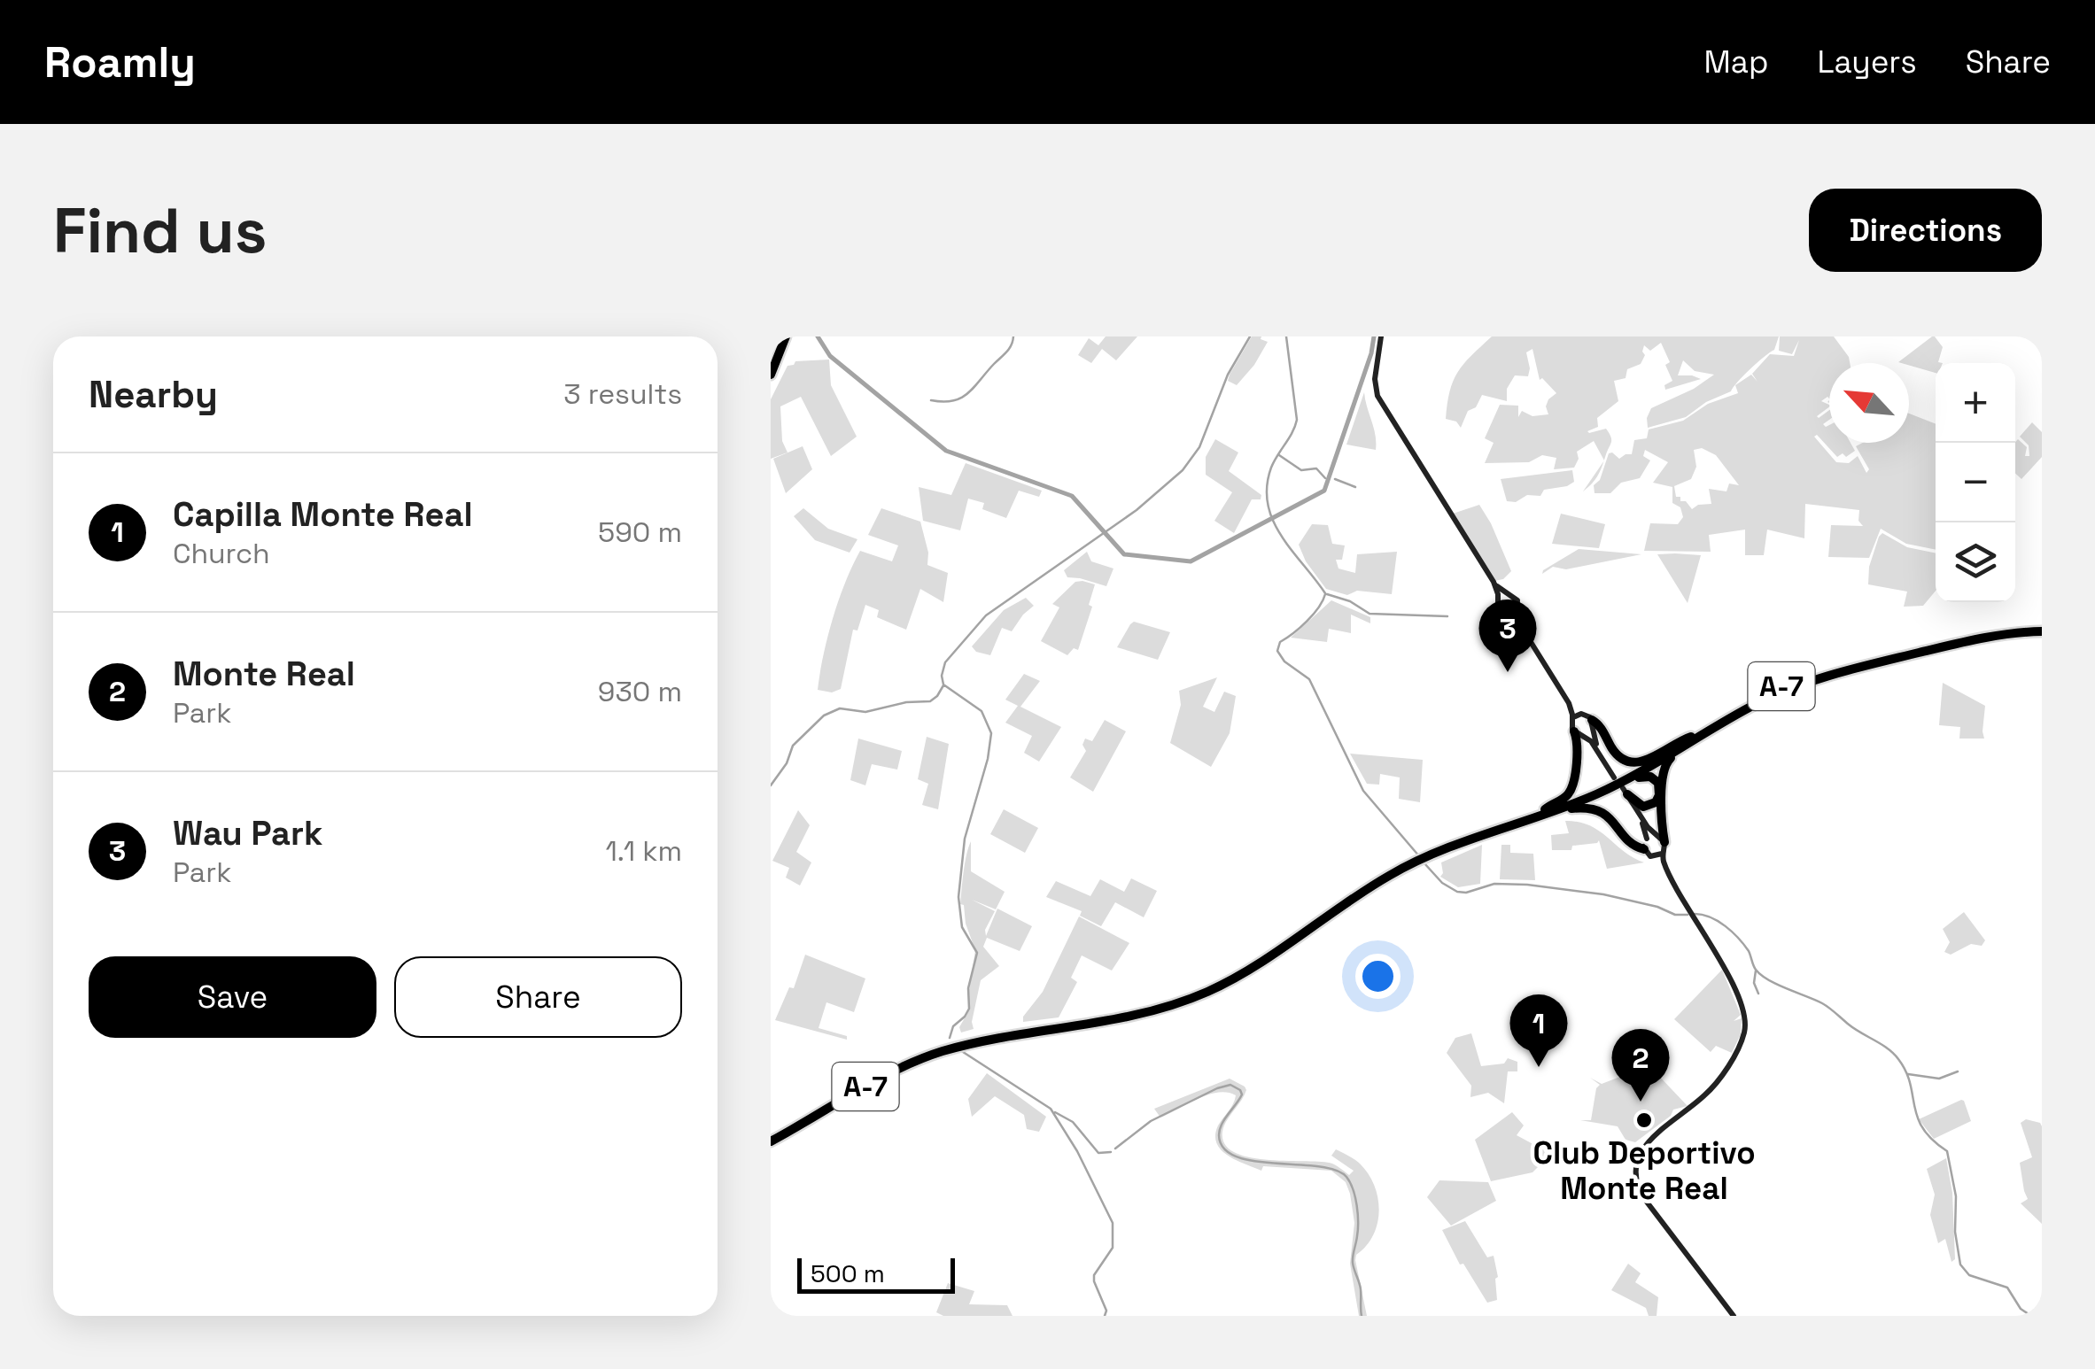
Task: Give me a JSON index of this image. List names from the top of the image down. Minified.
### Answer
{"streets":{"highway":["A-7"]},"places":["Club Deportivo Monte Real"],"scale_bar":"500 m","north":"top left","page":{"header":"Roamly","nav":["Map","Layers","Share"],"buttons":["Directions",["Save","Share"]],"title":"Find us","heading":["Nearby","3 results"],"map_buttons":["+","−"],"list":[{"mark":"1","name":"Capilla Monte Real","note":"Church","value":"590 m"},{"mark":"2","name":"Monte Real","note":"Park","value":"930 m"},{"mark":"3","name":"Wau Park","note":"Park","value":"1.1 km"}],"pins":["3","1","2"],"scale":"500 m"}}
